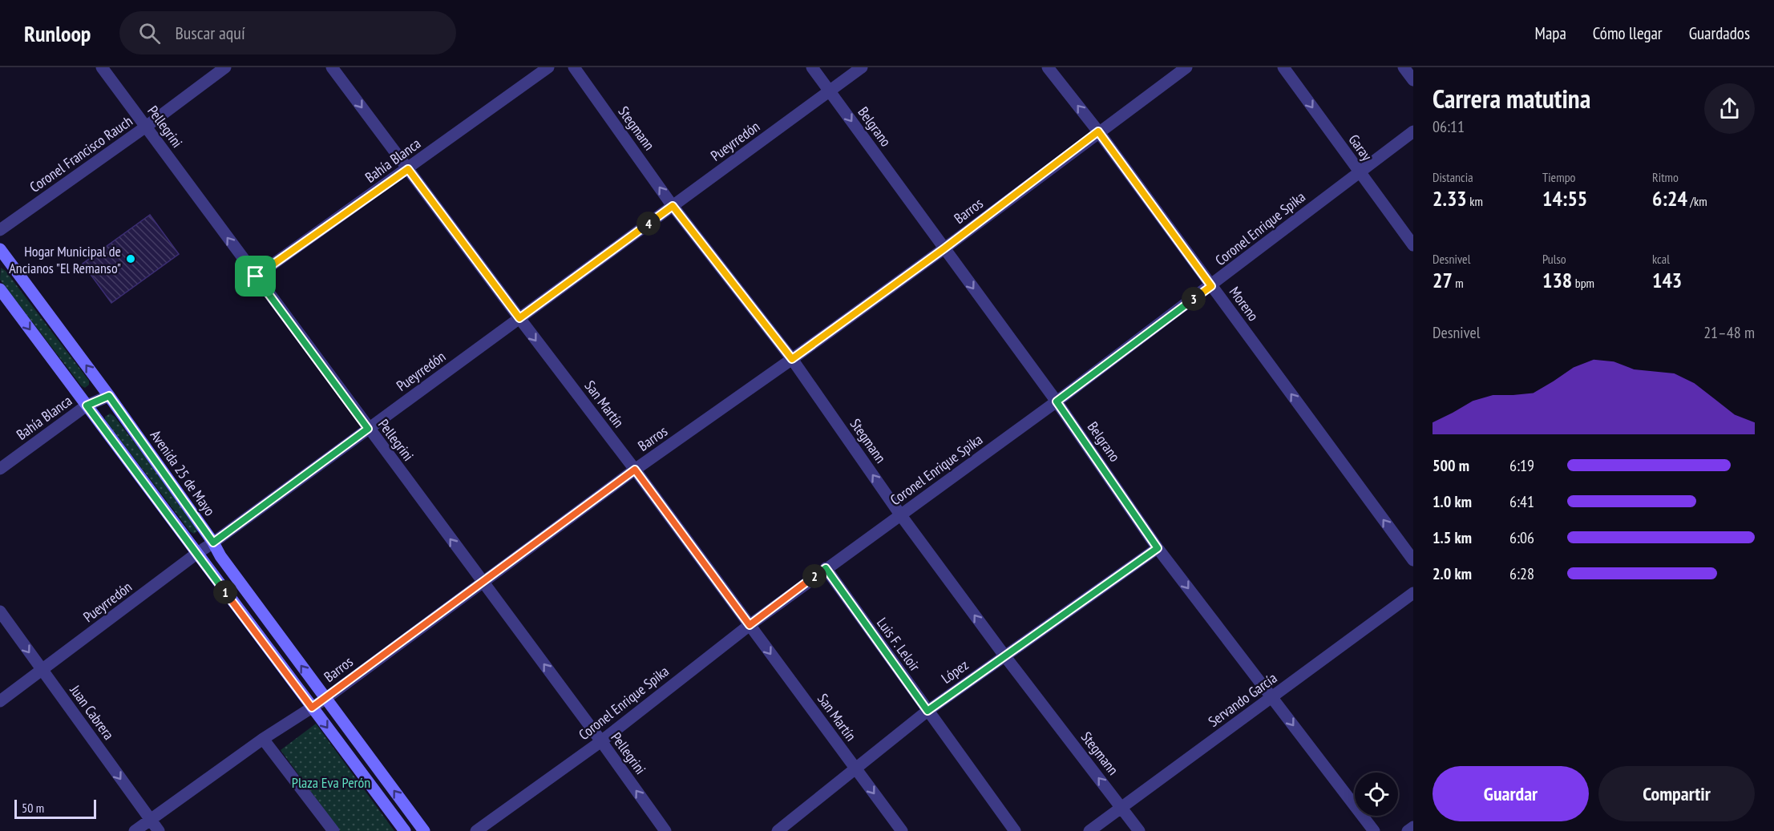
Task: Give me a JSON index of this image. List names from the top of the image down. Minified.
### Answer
{"streets":{"main road":["Avenida 25 de Mayo"],"street":["Pellegrini","Belgrano","Stegmann","Pueyrredón","Garay","Coronel Francisco Rauch","Bahía Blanca","Barros","Coronel Enrique Spika","Moreno","San Martín","Luis F. Leloir","López","Servando García","Juan Cabrera"]},"crossings":[["Pellegrini","Pueyrredón"],["Pellegrini","Coronel Francisco Rauch"],["Pellegrini","Bahía Blanca"],["Pellegrini","Barros"],["Pellegrini","Coronel Enrique Spika"],["Belgrano","Pueyrredón"],["Belgrano","Barros"],["Belgrano","Coronel Enrique Spika"],["Belgrano","López"],["Belgrano","Servando García"],["Stegmann","Pueyrredón"],["Stegmann","Barros"],["Stegmann","Coronel Enrique Spika"],["Stegmann","López"],["Stegmann","Servando García"],["Pueyrredón","San Martín"],["Pueyrredón","Avenida 25 de Mayo"],["Pueyrredón","Juan Cabrera"],["Garay","Coronel Enrique Spika"],["Bahía Blanca","San Martín"],["Bahía Blanca","Avenida 25 de Mayo"],["Barros","Moreno"],["Barros","San Martín"],["Barros","Avenida 25 de Mayo"],["Barros","Juan Cabrera"],["Coronel Enrique Spika","Moreno"],["Coronel Enrique Spika","San Martín"],["Coronel Enrique Spika","Luis F. Leloir"],["San Martín","López"],["Luis F. Leloir","López"]],"one_way":["Pellegrini","Belgrano","Stegmann","Garay","Moreno","San Martín","Juan Cabrera"],"parks":["Plaza Eva Perón"],"places":["Hogar Municipal de Ancianos \"El Remanso\""],"scale_bar":"50 m","page":{"header":"Runloop","search":"Buscar aquí","nav":["Mapa","Cómo llegar","Guardados"],"heading":["Carrera matutina","06:11"],"stats":[["Distancia","2.33 km"],["Tiempo","14:55"],["Ritmo","6:24 /km"],["Desnivel","27 m"],["Pulso","138 bpm"],["kcal","143"]],"pins":["4","3","2","1"],"chart":["Desnivel","21–48 m"],"list":[{"name":"500 m","note":"6:19"},{"name":"1.0 km","note":"6:41"},{"name":"1.5 km","note":"6:06"},{"name":"2.0 km","note":"6:28"}],"buttons":["Guardar","Compartir"],"scale":"50 m"}}
